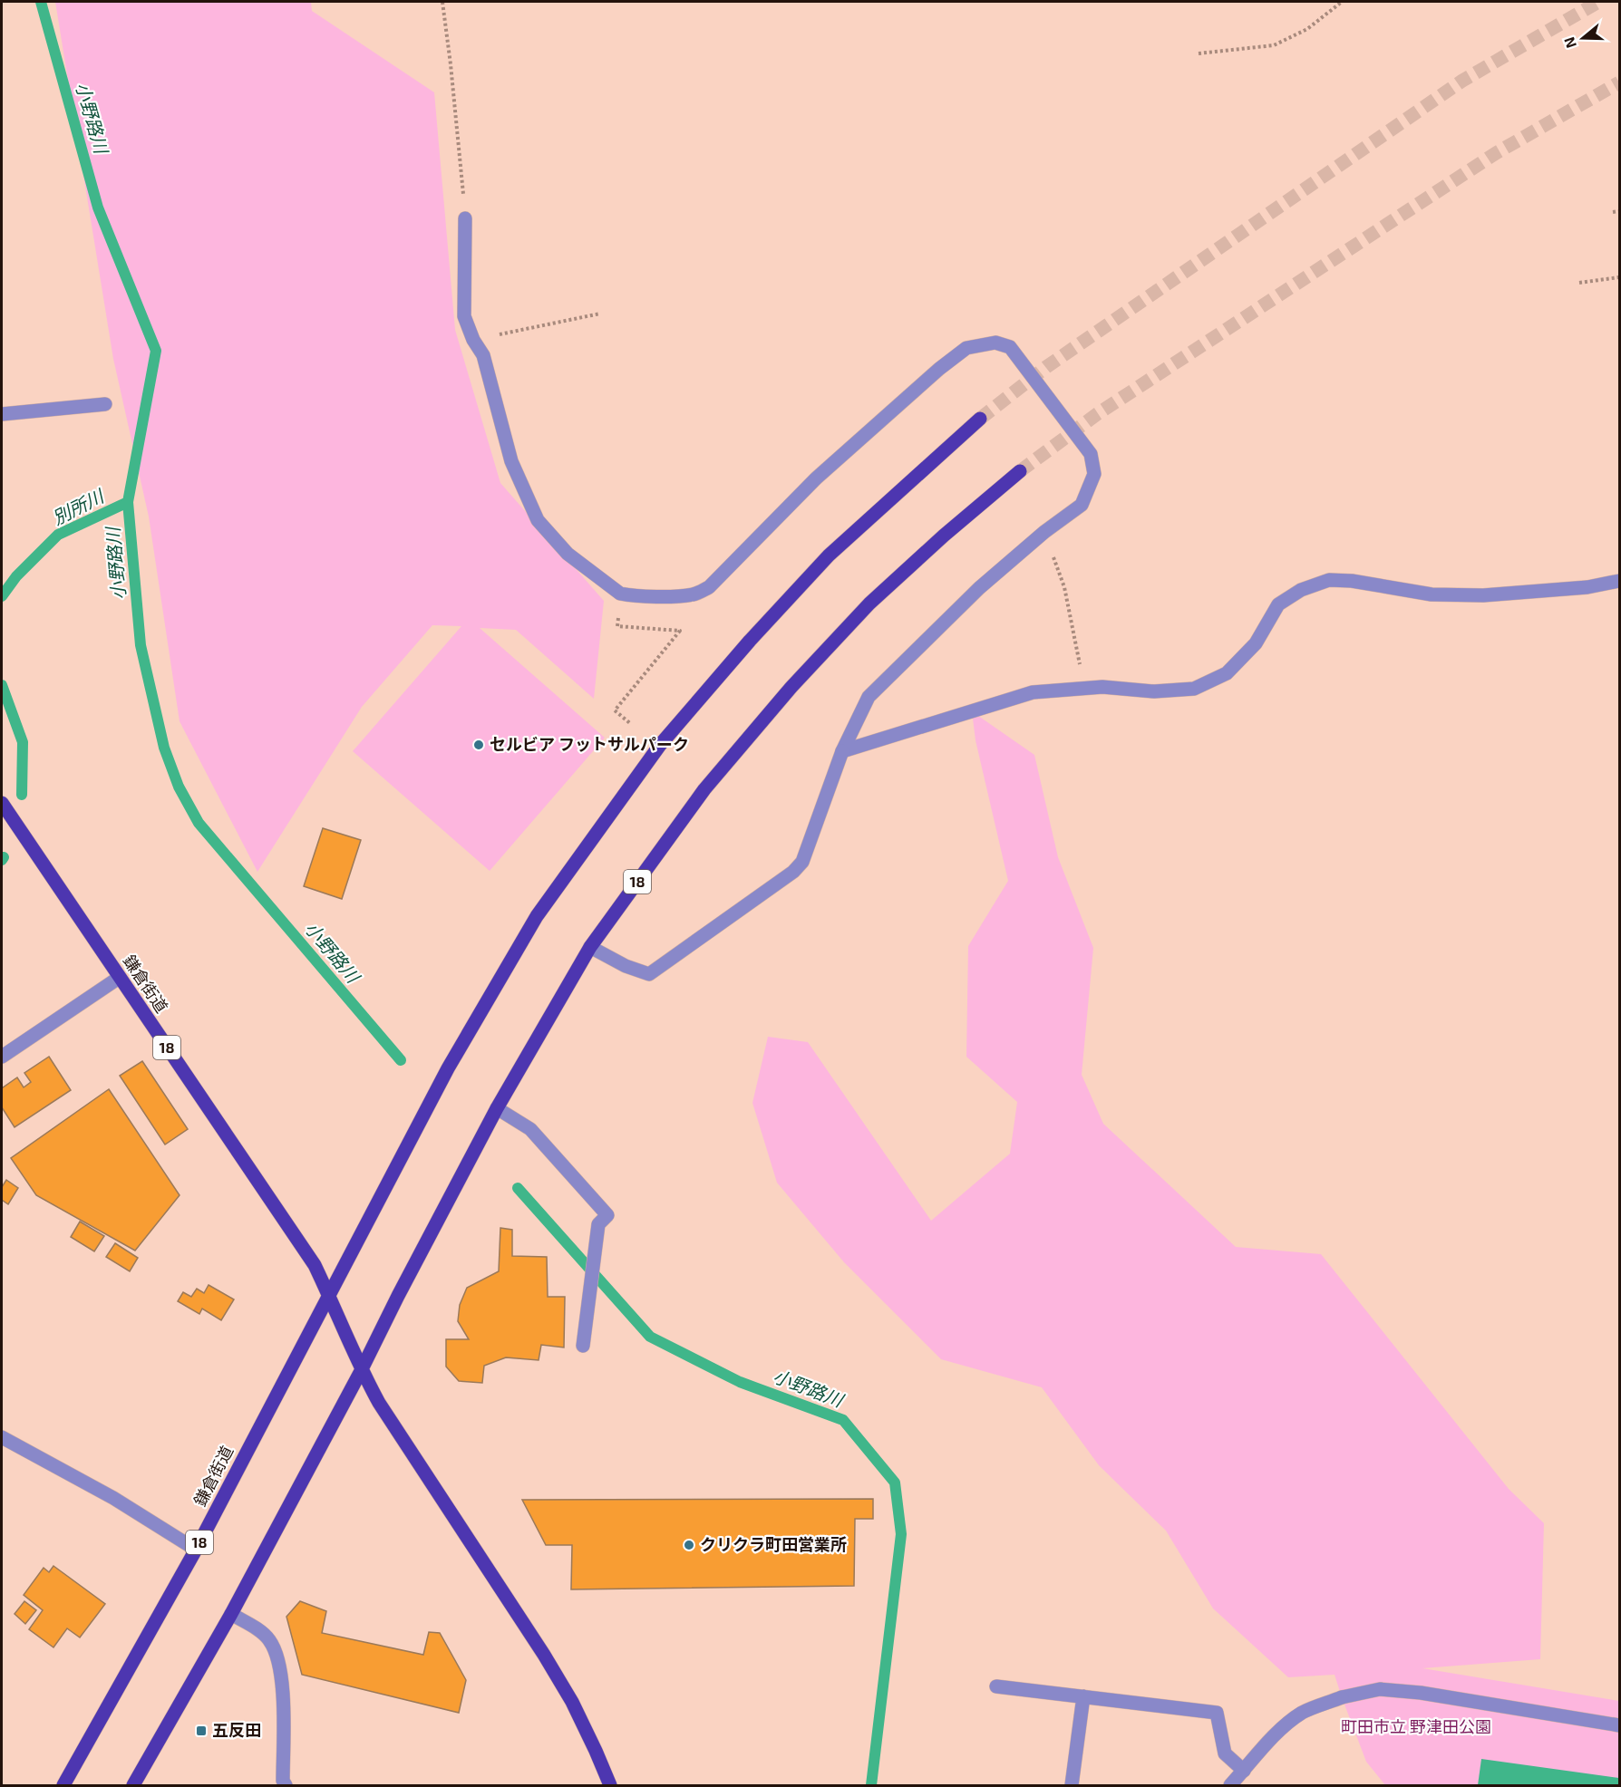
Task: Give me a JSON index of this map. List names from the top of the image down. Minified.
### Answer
{"streets":{"main road":["18","鎌倉街道"]},"crossings":[["18","鎌倉街道"]],"water":["小野路川","別所川"],"parks":["町田市立 野津田公園"],"places":{"other":["セルビア フットサルパーク","クリクラ町田営業所"],"transit":["五反田"]},"north":"left"}
